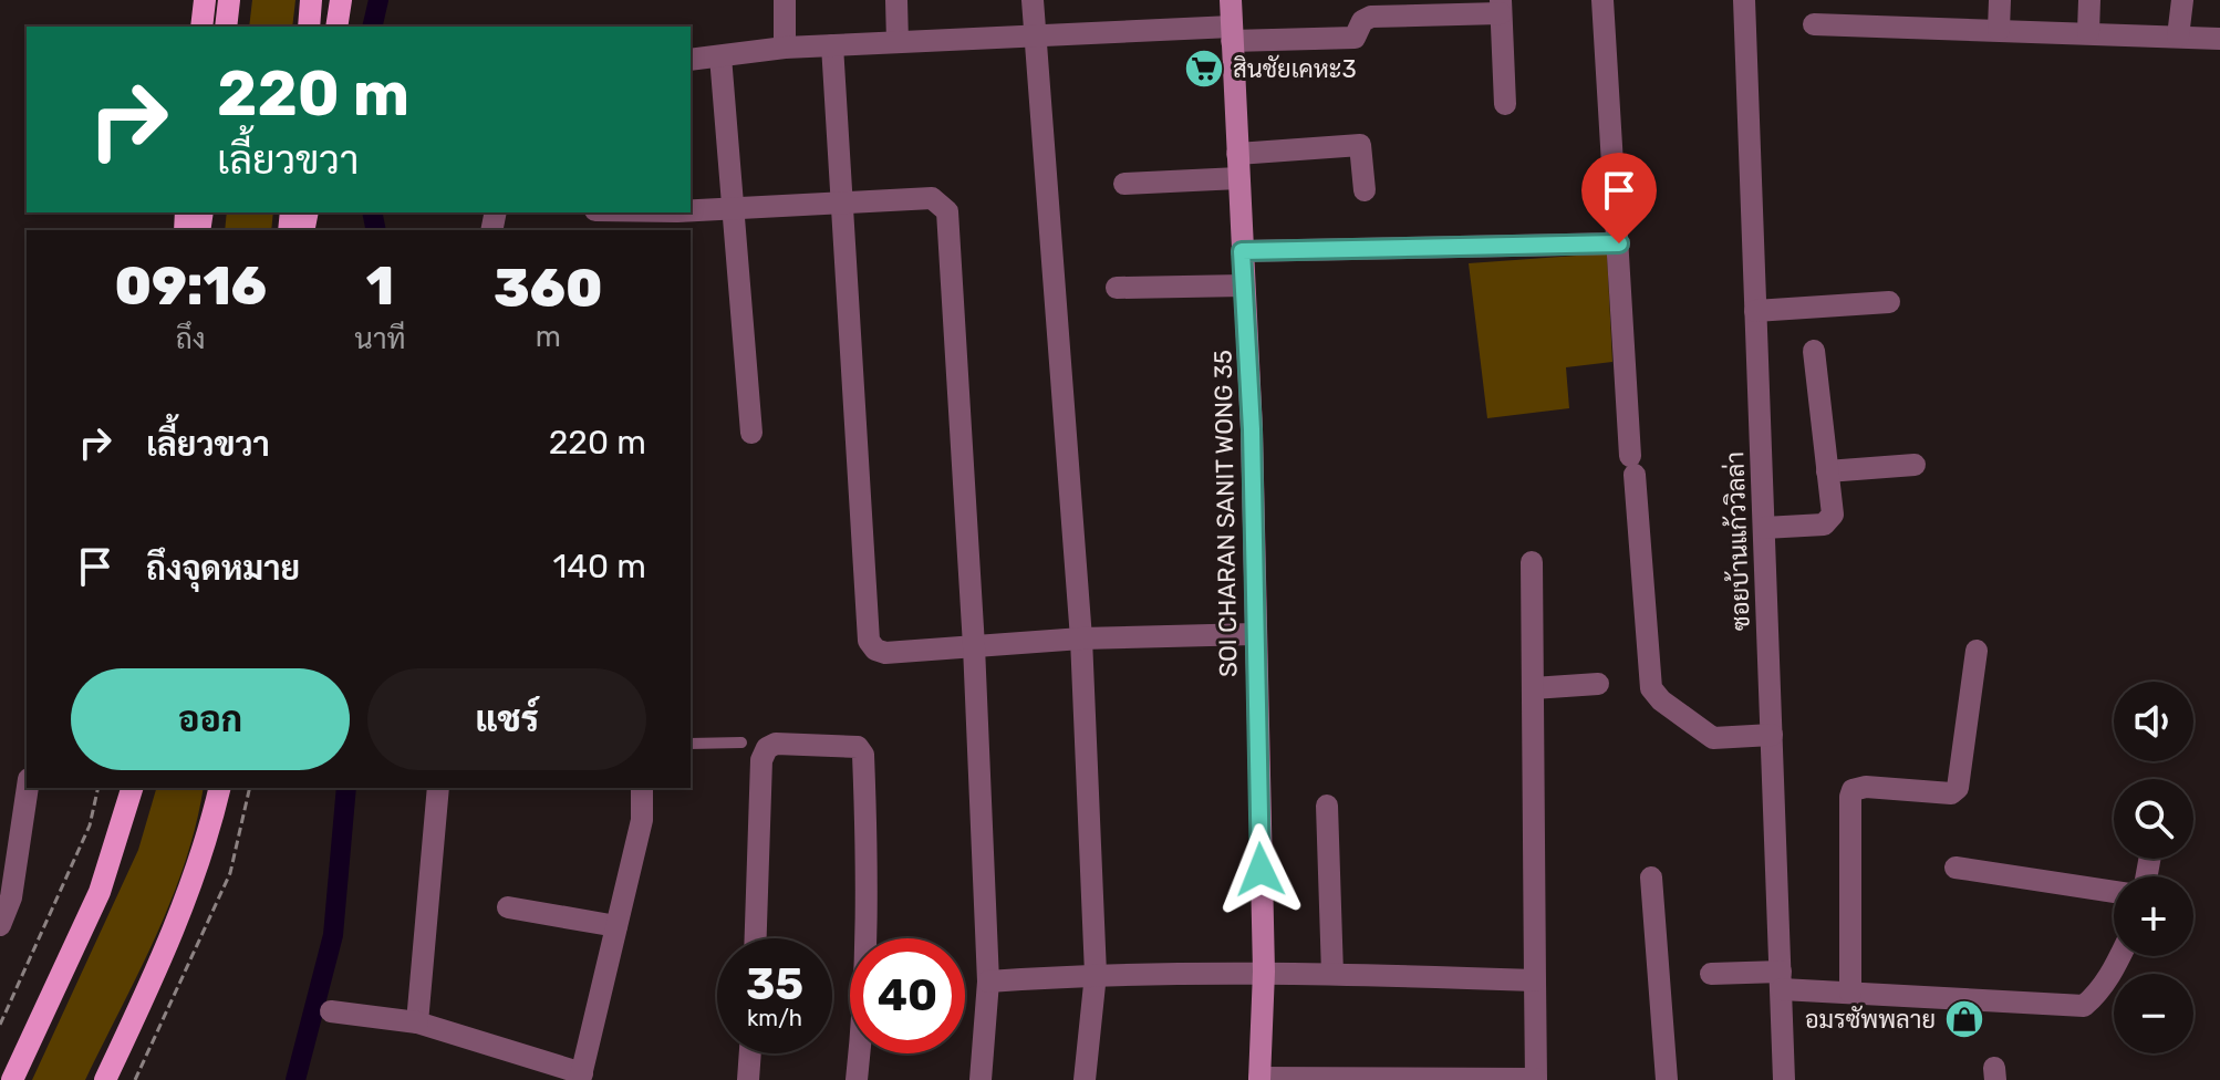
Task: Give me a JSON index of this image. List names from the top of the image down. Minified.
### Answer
{"streets":{"street":["SOI CHARAN SANIT WONG 35","ซอยบ้านแก้ววิลล่า"]},"places":{"supermarket":["สินชัยเคหะ3"],"shop":["อมรซัพพลาย"]},"page":{"turn":["220 m","เลี้ยวขวา"],"eta":["09:16","ถึง","1","นาที","360","m"],"list":[{"name":"เลี้ยวขวา","value":"220 m"},{"name":"ถึงจุดหมาย","value":"140 m"}],"buttons":["ออก","แชร์"],"map_buttons":["+","−"],"speed":"35 km/h","limit":"40"}}
